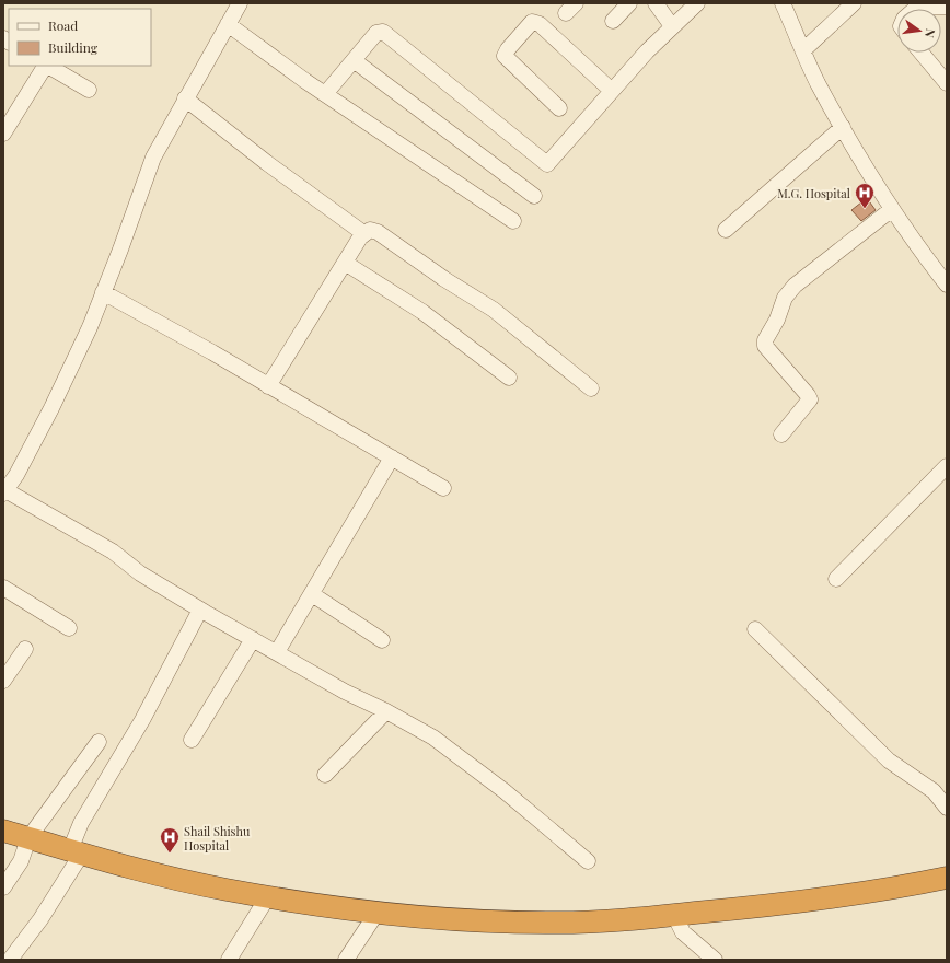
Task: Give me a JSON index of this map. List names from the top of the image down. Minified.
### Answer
{"places":{"hospital":["M.G. Hospital","Shail Shishu Hospital"]},"legend":["Road","Building"],"north":"right"}
